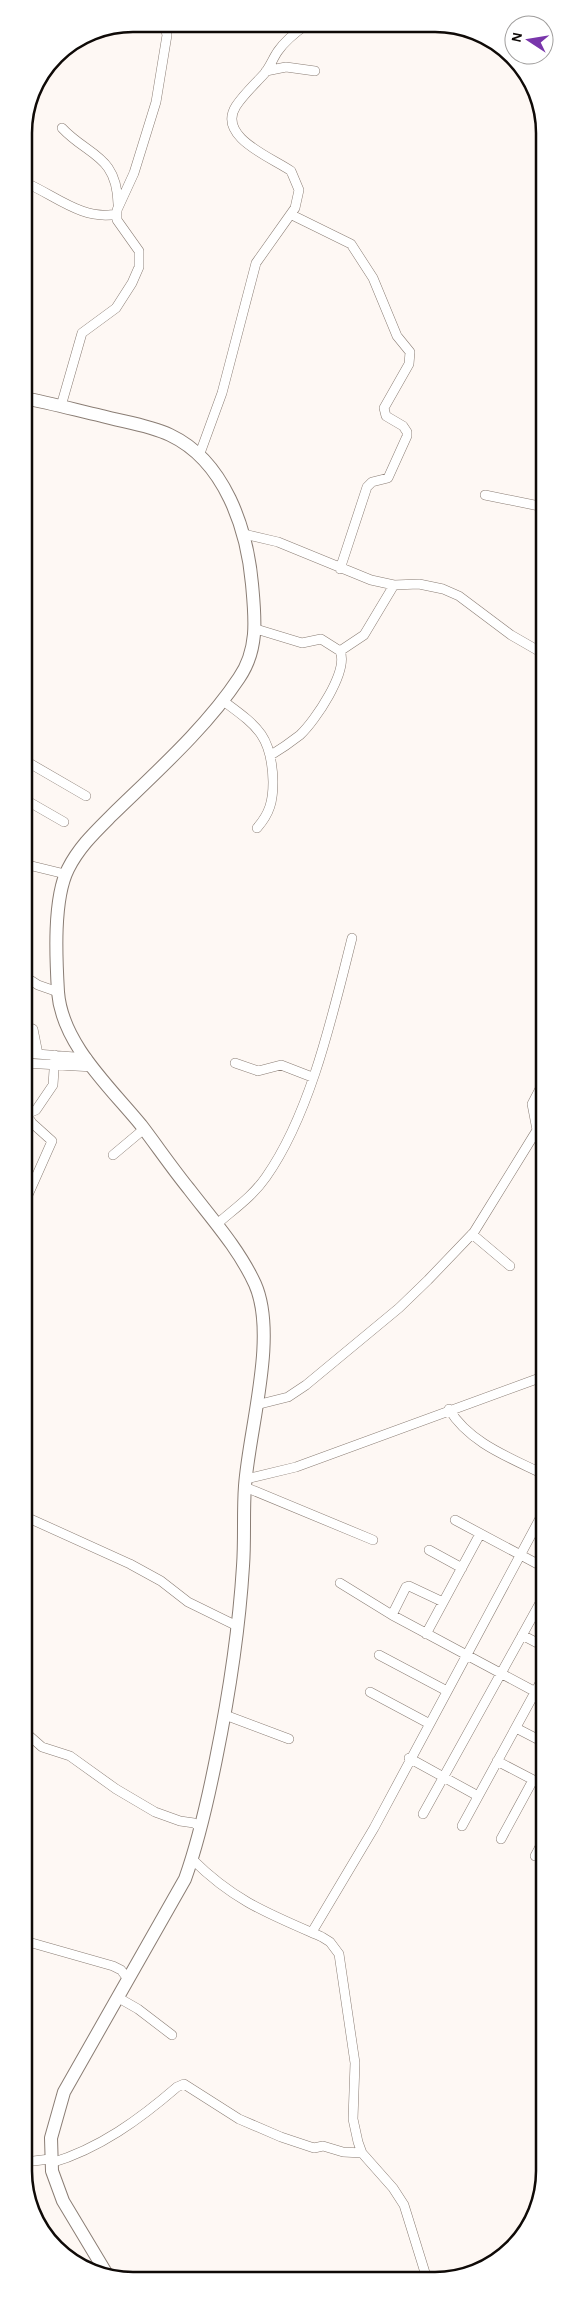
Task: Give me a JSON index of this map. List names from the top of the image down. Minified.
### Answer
{"north":"left"}
